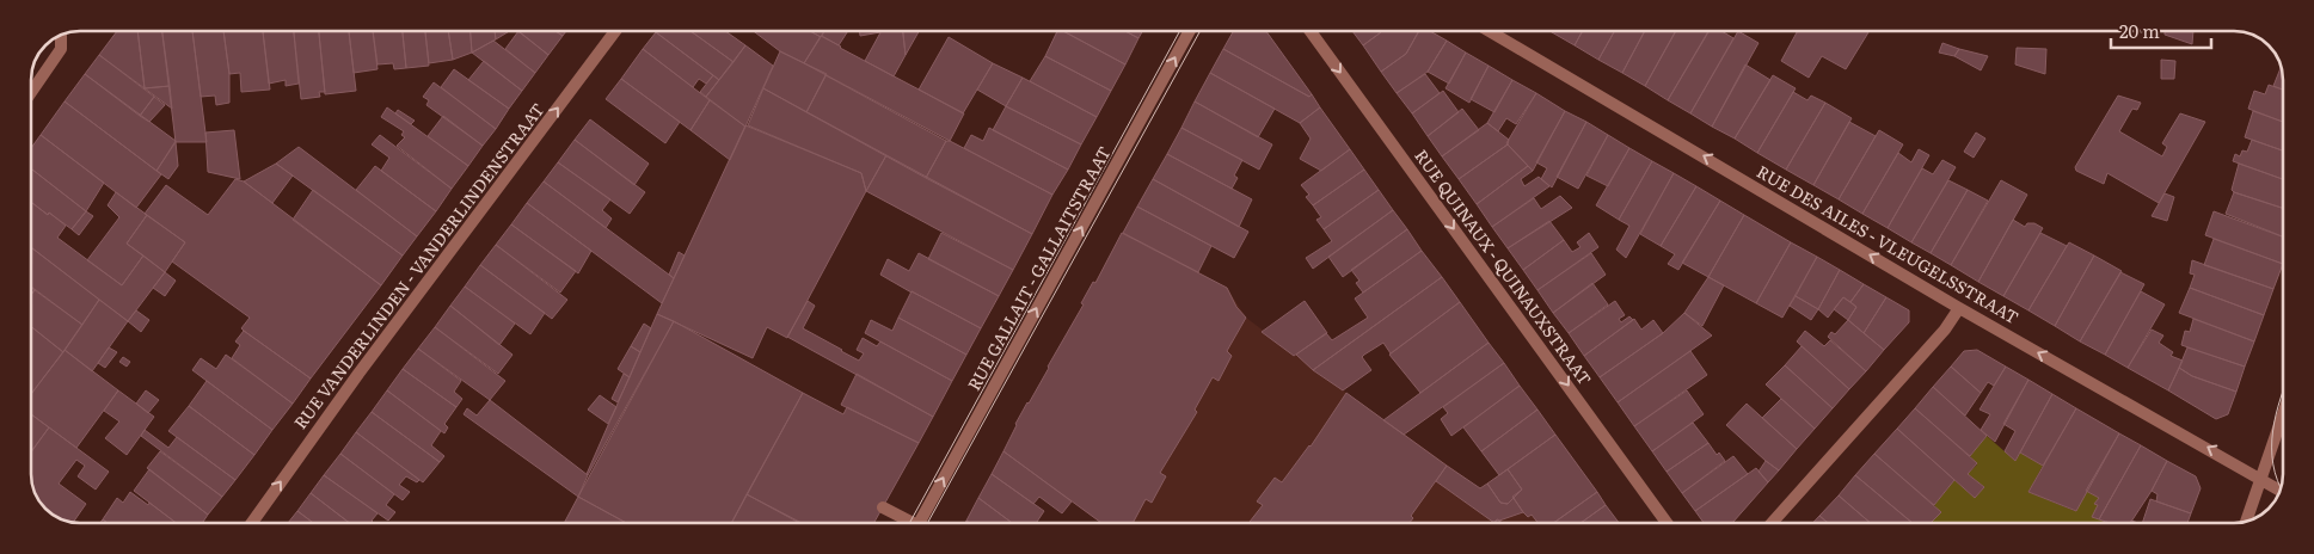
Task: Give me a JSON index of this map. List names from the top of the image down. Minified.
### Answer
{"streets":{"street":["RUE DES AILES - VLEUGELSSTRAAT","RUE VANDERLINDEN - VANDERLINDENSTRAAT","RUE QUINAUX - QUINAUXSTRAAT","RUE GALLAIT - GALLAITSTRAAT"]},"one_way":["RUE DES AILES - VLEUGELSSTRAAT","RUE VANDERLINDEN - VANDERLINDENSTRAAT","RUE QUINAUX - QUINAUXSTRAAT","RUE GALLAIT - GALLAITSTRAAT"],"scale_bar":"20 m"}
